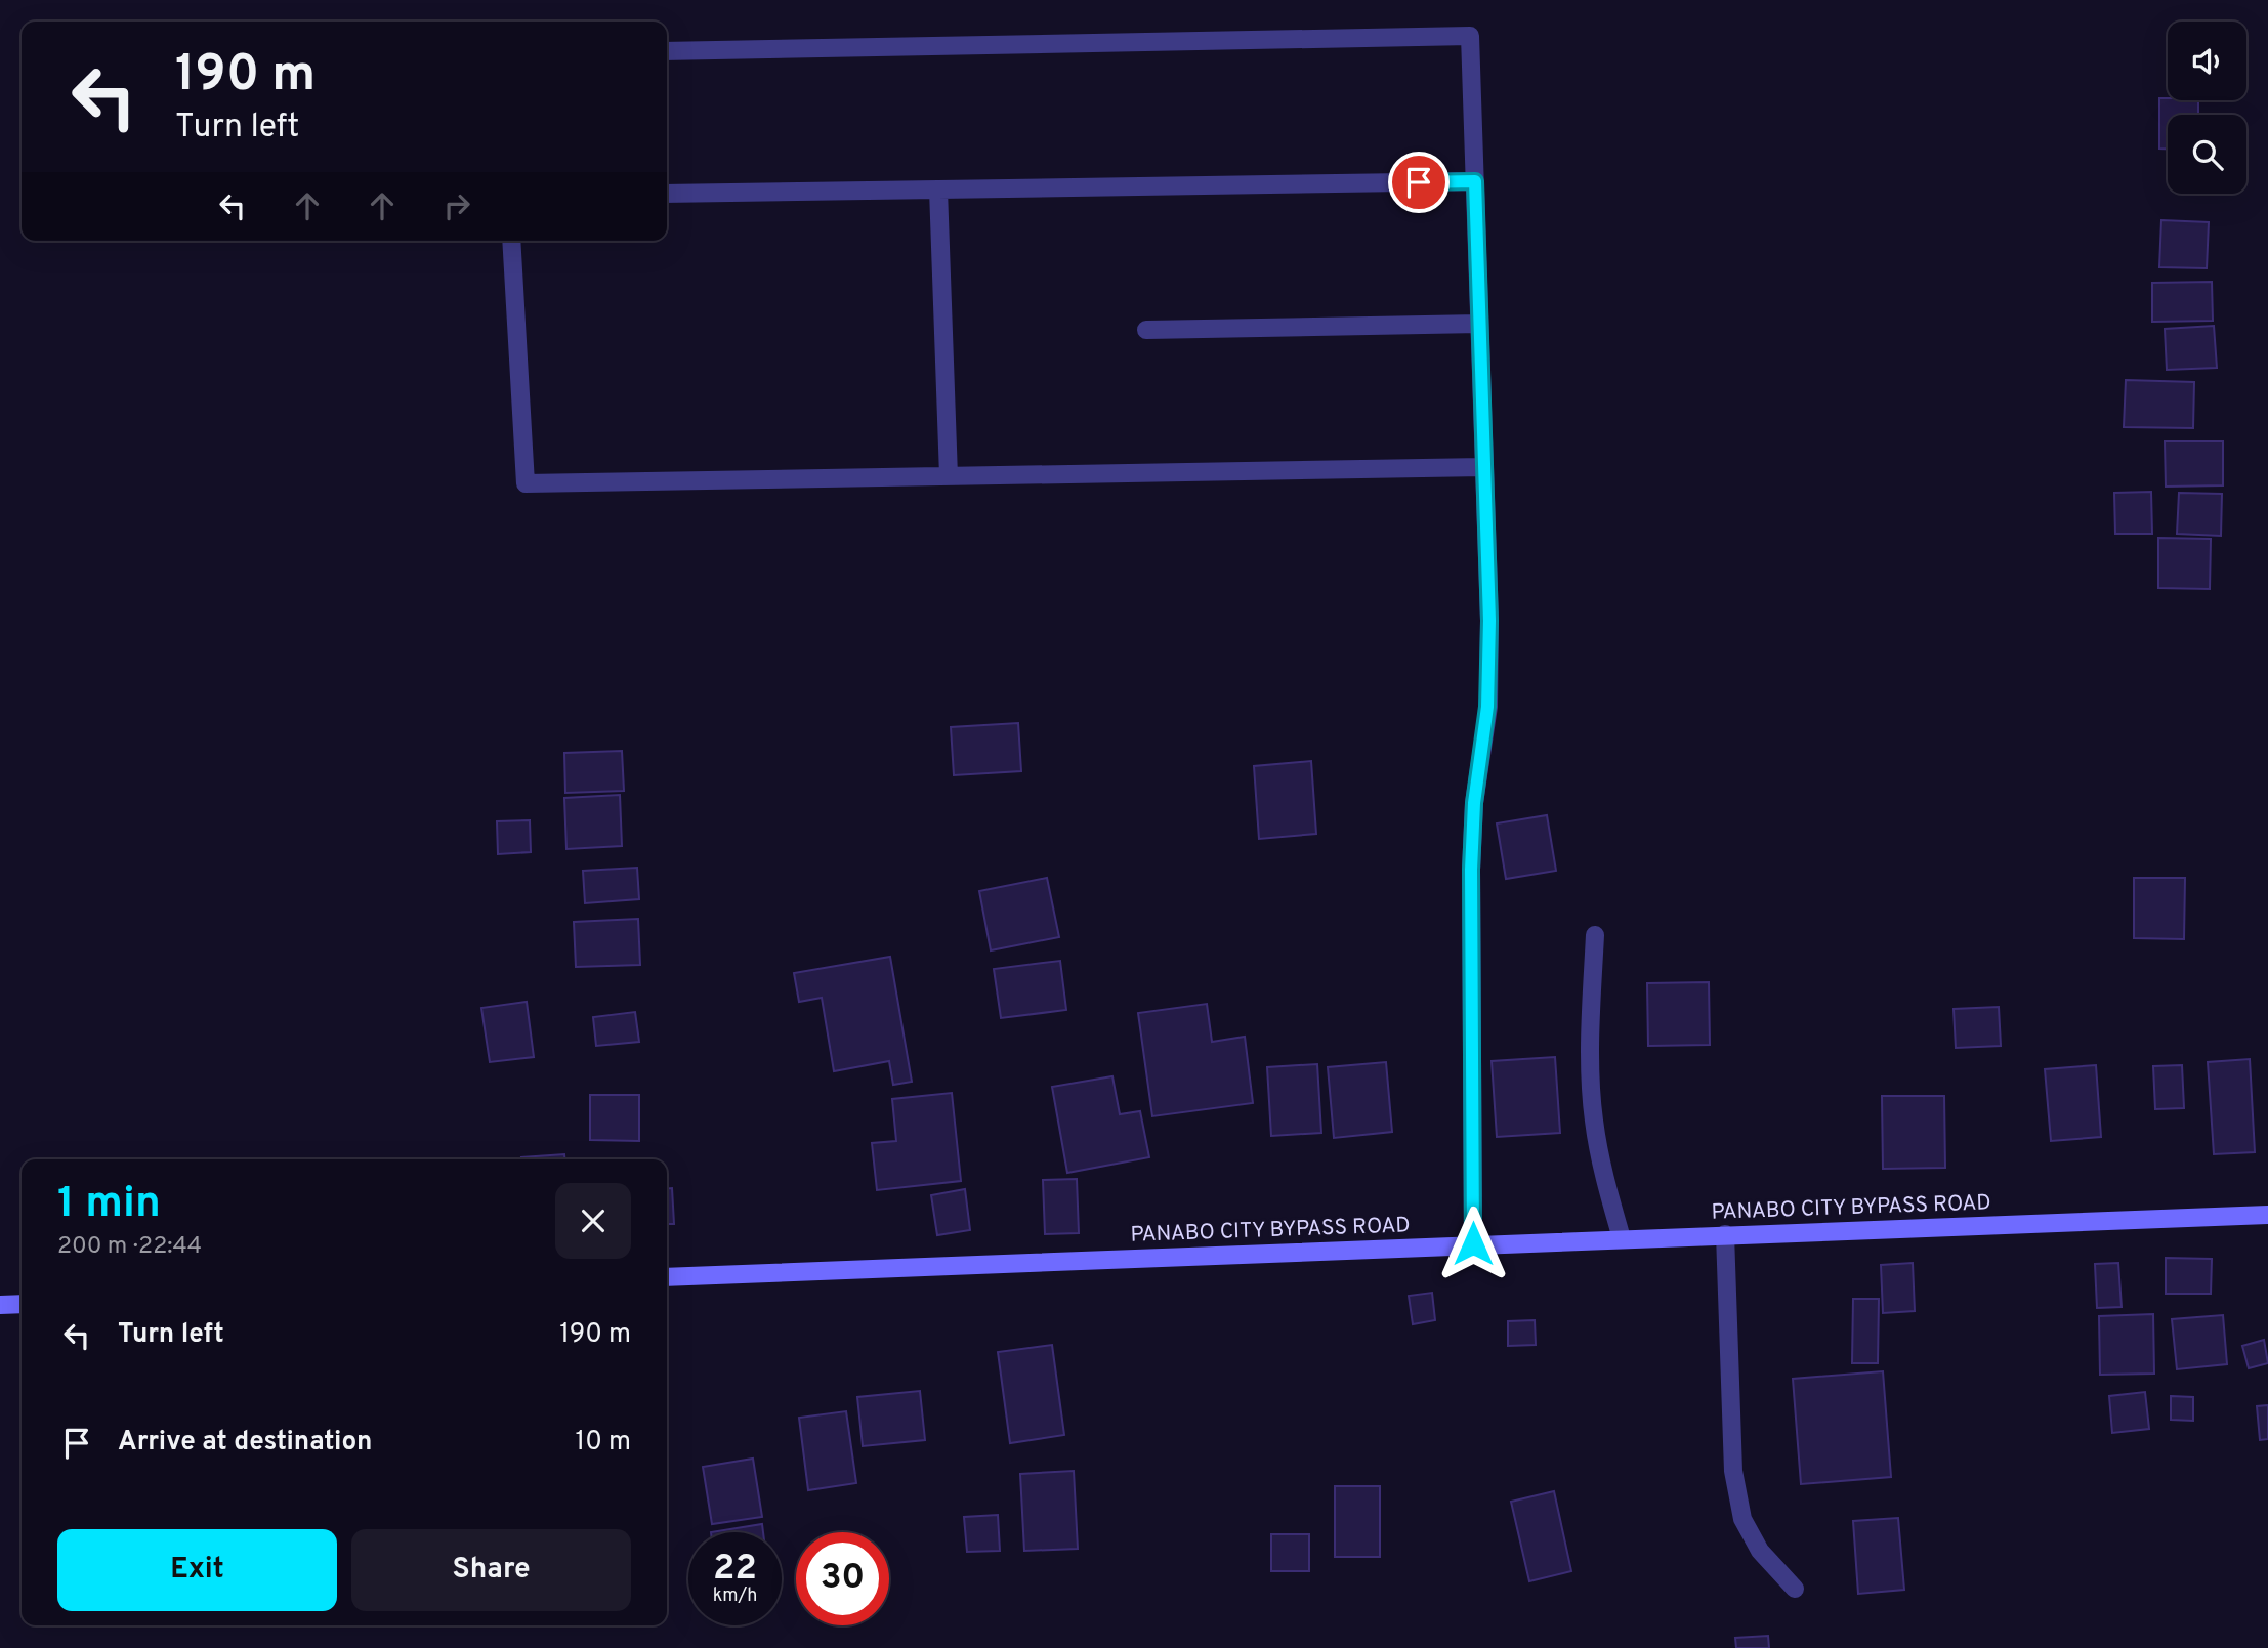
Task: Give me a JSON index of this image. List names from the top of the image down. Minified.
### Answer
{"streets":{"main road":["PANABO CITY BYPASS ROAD"]},"page":{"turn":["190 m","Turn left"],"heading":["1 min","200 m · 22:44"],"list":[{"name":"Turn left","value":"190 m"},{"name":"Arrive at destination","value":"10 m"}],"buttons":["Exit","Share"],"speed":"22 km/h","limit":"30"}}
